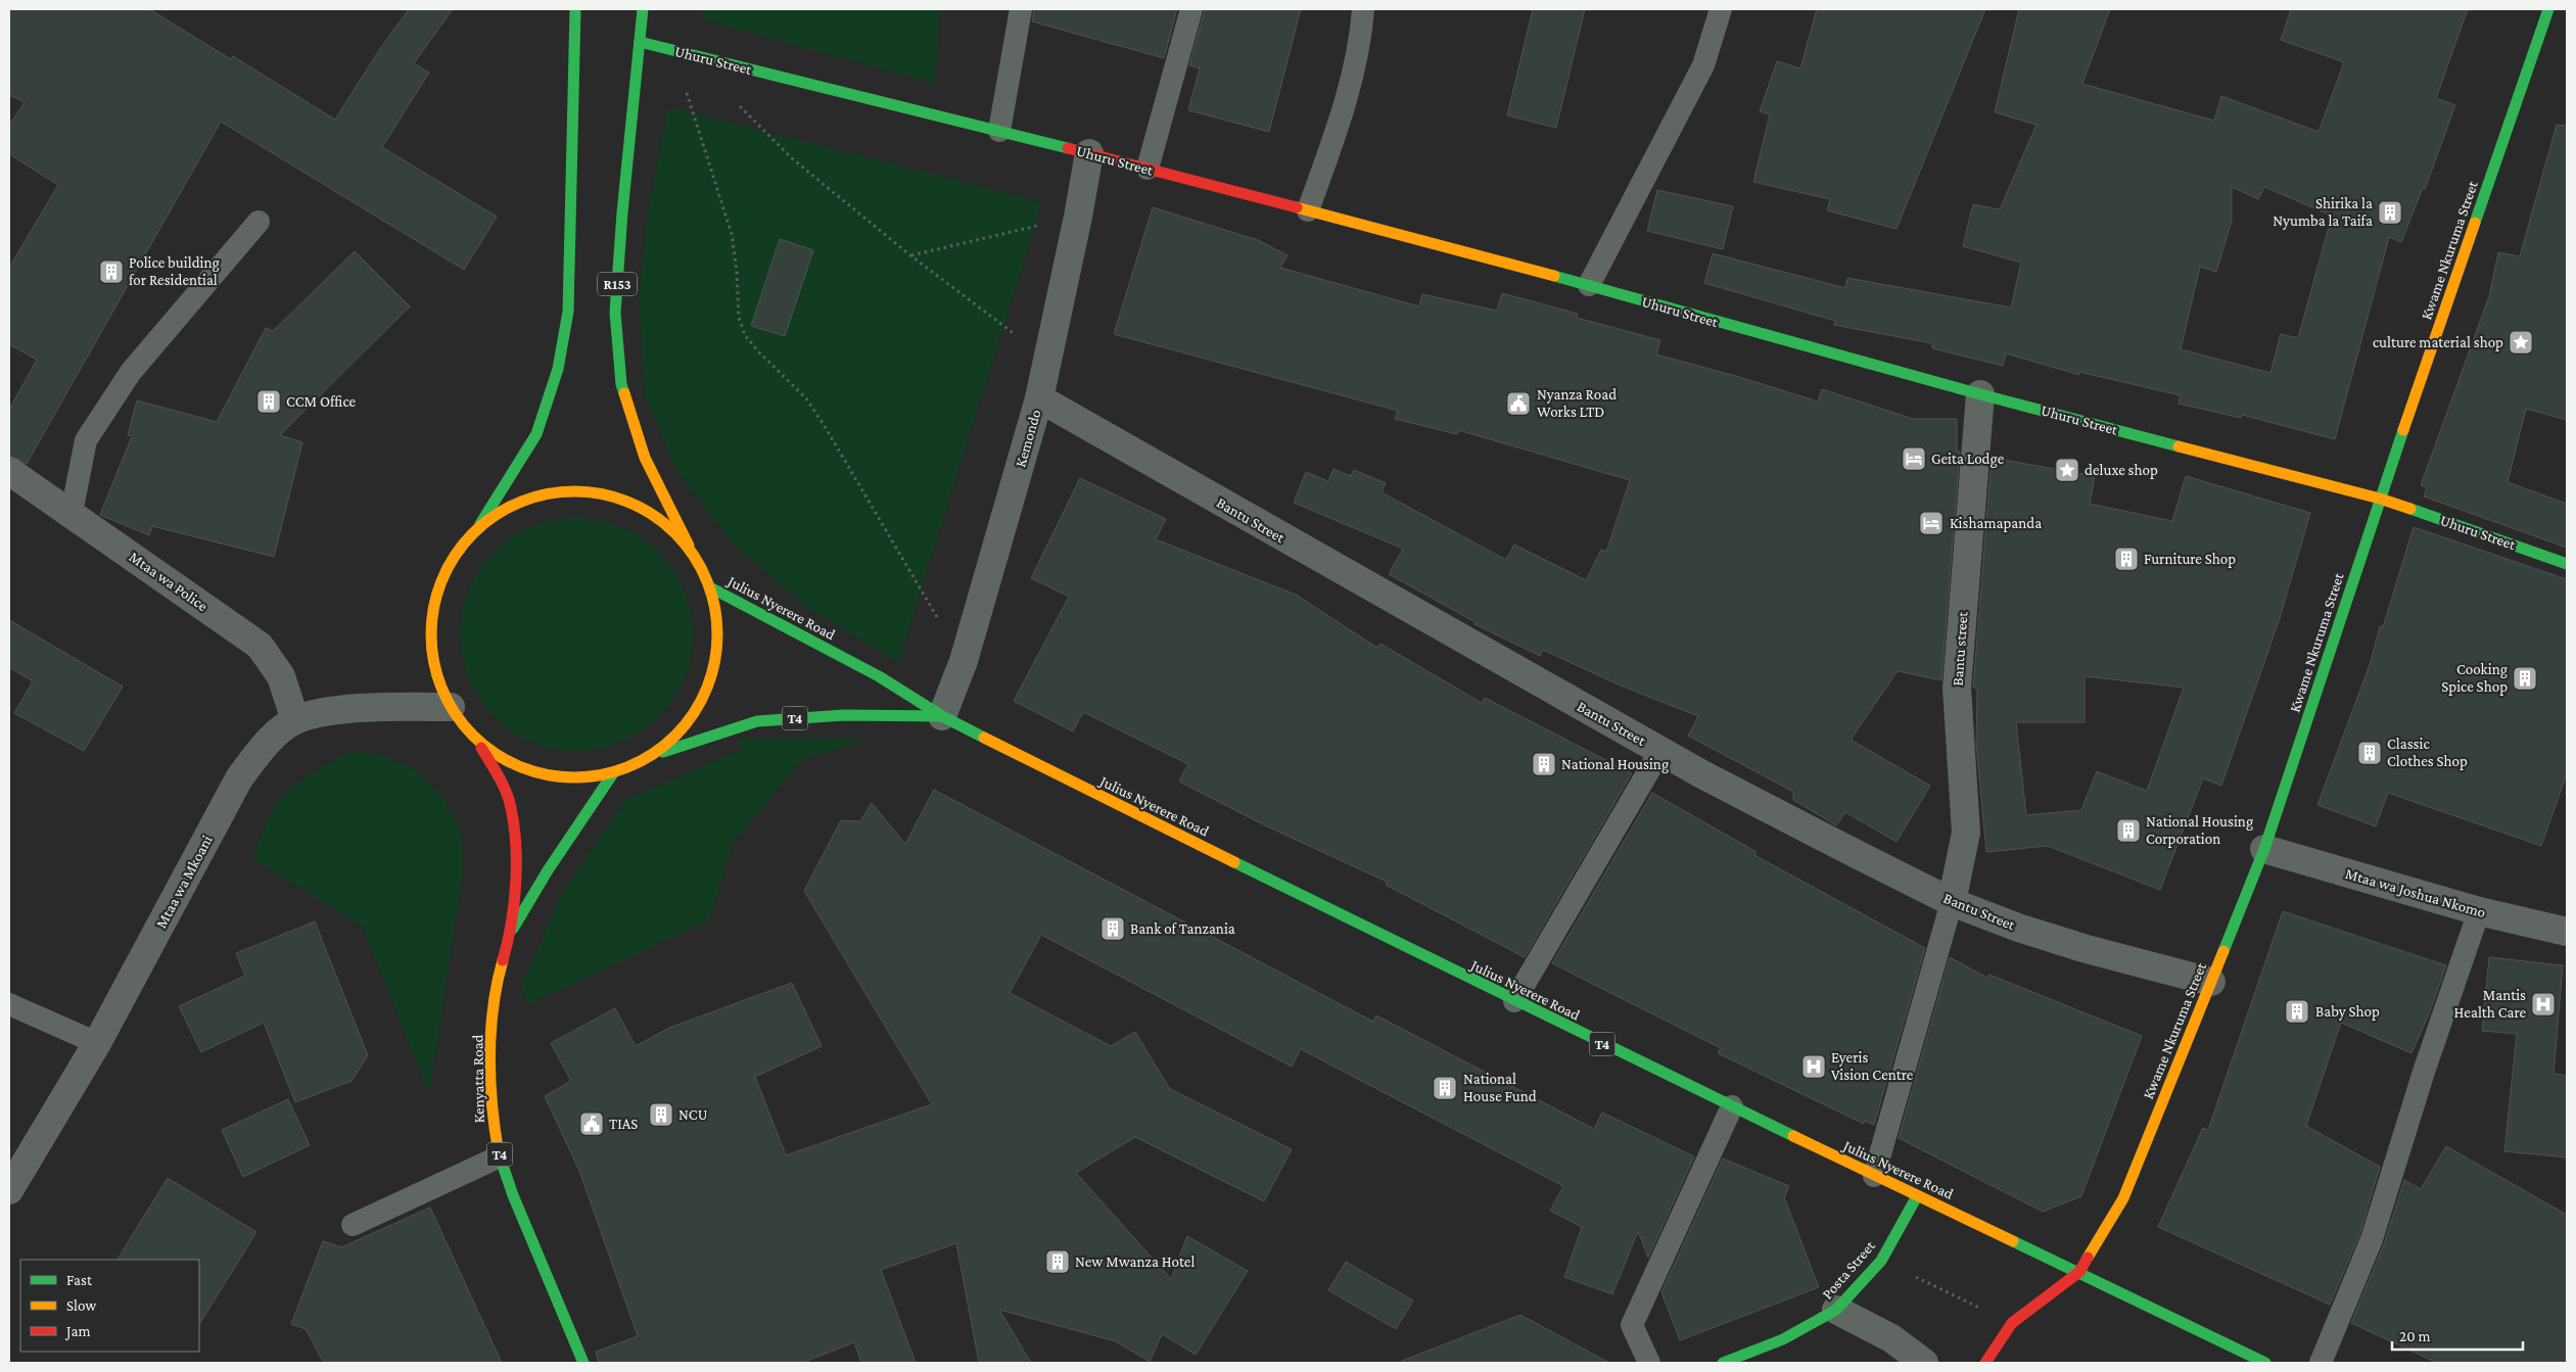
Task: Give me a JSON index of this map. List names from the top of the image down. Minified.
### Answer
{"streets":{"main road":["Uhuru Street","Kwame Nkuruma Street","R153","Julius Nyerere Road","T4","Kenyatta Road","Posta Street"],"street":["Kemondo","Bantu Street","Mtaa wa Police","Bantu street","Mtaa wa Mkoani","Mtaa wa Joshua Nkomo"]},"crossings":[["Uhuru Street","Kwame Nkuruma Street"],["Uhuru Street","R153"],["Uhuru Street","Kemondo"],["Uhuru Street","Bantu street"],["Kwame Nkuruma Street","Bantu Street"],["Kwame Nkuruma Street","Julius Nyerere Road"],["Kwame Nkuruma Street","Mtaa wa Joshua Nkomo"],["Kemondo","Bantu Street"],["Kemondo","Julius Nyerere Road"],["Bantu Street","Bantu street"],["Mtaa wa Police","Mtaa wa Mkoani"],["Julius Nyerere Road","Posta Street"]],"places":{"building":["Shirika la Nyumba la Taifa","Police building for Residential","CCM Office","Furniture Shop","Cooking Spice Shop","Classic Clothes Shop","National Housing","National Housing Corporation","Bank of Tanzania","Baby Shop","National House Fund","NCU","New Mwanza Hotel"],"place":["culture material shop","deluxe shop"],"public building":["Nyanza Road Works LTD","TIAS"],"hotel":["Geita Lodge","Kishamapanda"],"hospital":["Mantis Health Care","Eyeris Vision Centre"]},"legend":["Fast","Slow","Jam"],"scale_bar":"20 m"}
